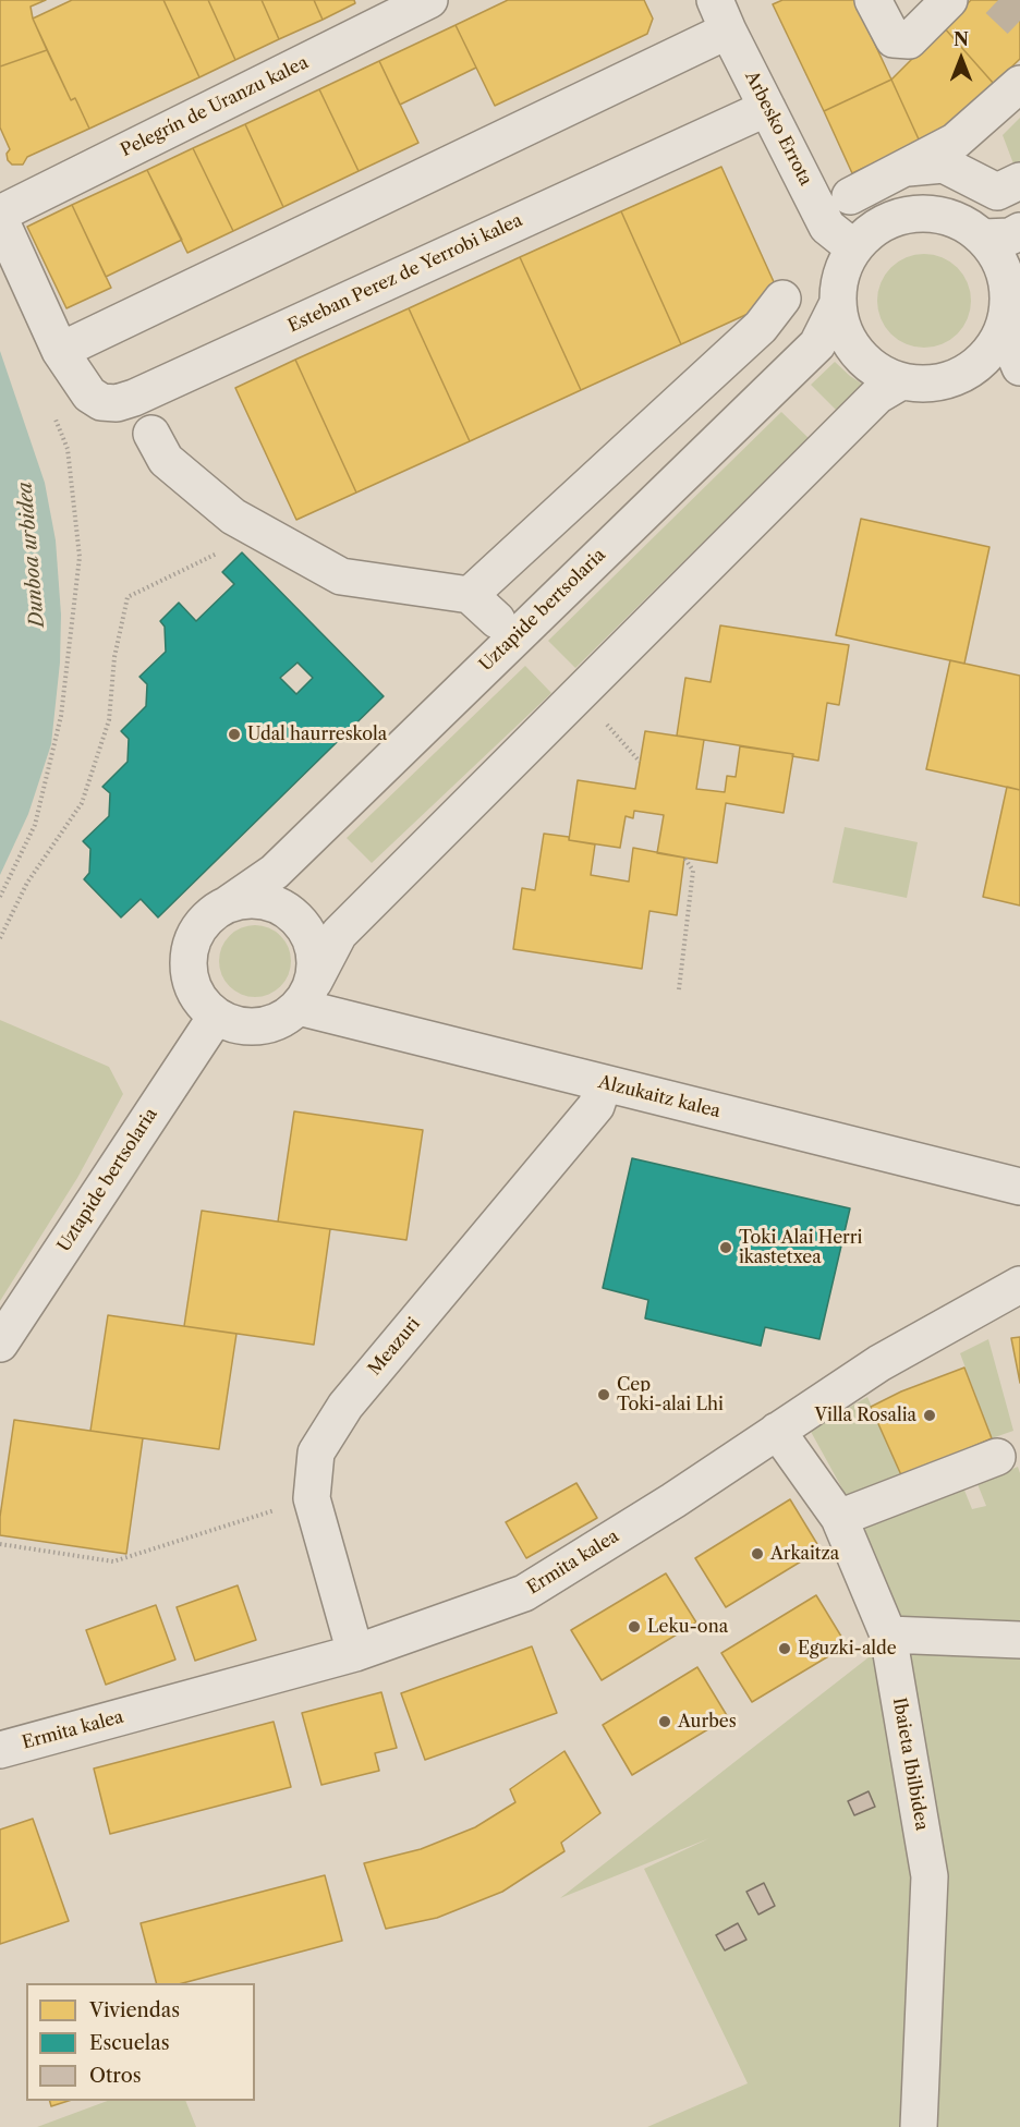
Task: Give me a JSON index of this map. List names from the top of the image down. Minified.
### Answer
{"streets":{"street":["Pelegrín de Uranzu kalea","Arbesko Errota","Esteban Perez de Yerrobi kalea","Uztapide bertsolaria","Alzukaitz kalea","Meazuri","Ermita kalea","Ibaieta Ibilbidea"]},"crossings":[["Arbesko Errota","Esteban Perez de Yerrobi kalea"],["Arbesko Errota","Uztapide bertsolaria"],["Uztapide bertsolaria","Alzukaitz kalea"],["Alzukaitz kalea","Meazuri"],["Meazuri","Ermita kalea"],["Ermita kalea","Ibaieta Ibilbidea"]],"water":["Dunboa urbidea"],"places":["Udal haurreskola","Toki Alai Herri ikastetxea","Cep Toki-alai Lhi","Villa Rosalia","Arkaitza","Leku-ona","Eguzki-alde","Aurbes"],"legend":["Viviendas","Escuelas","Otros"],"north":"top"}
